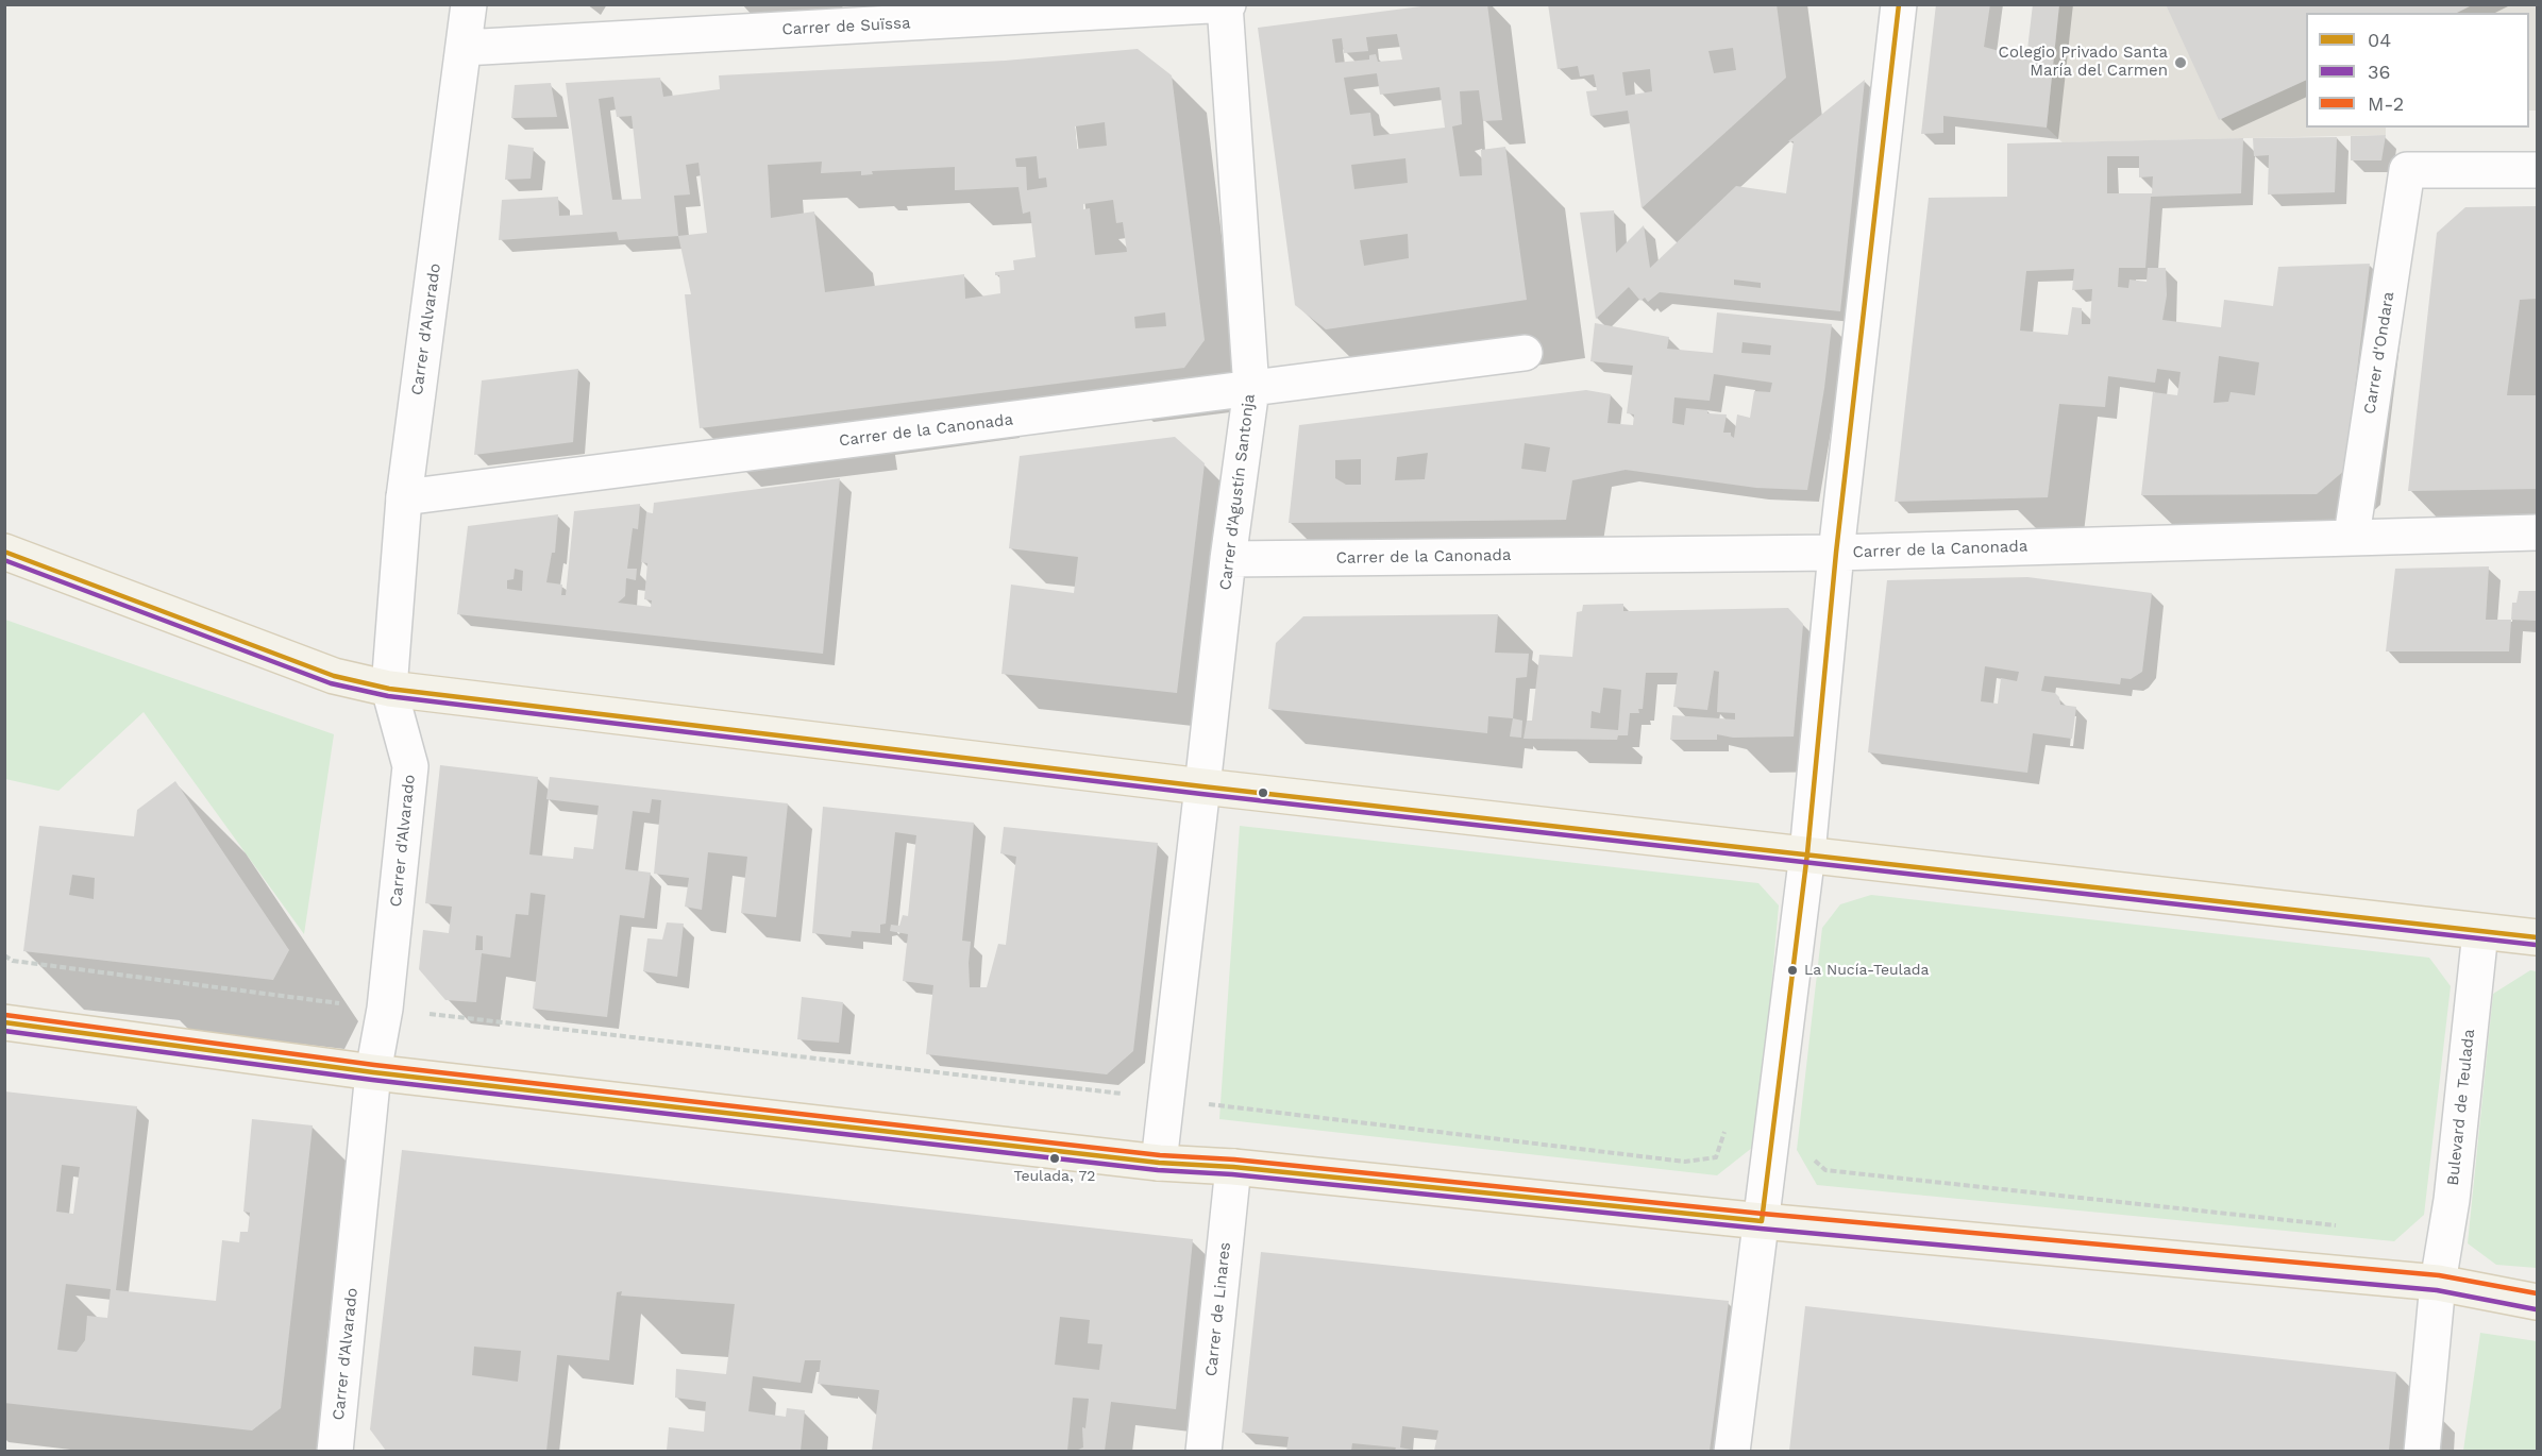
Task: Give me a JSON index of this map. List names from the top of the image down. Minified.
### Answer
{"streets":{"street":["Carrer de Suïssa","Carrer d'Alvarado","Carrer d'Ondara","Carrer de la Canonada","Carrer d'Agustín Santonja","Bulevard de Teulada","Carrer de Linares"]},"crossings":[["Carrer de Suïssa","Carrer d'Alvarado"],["Carrer de Suïssa","Carrer d'Agustín Santonja"],["Carrer d'Alvarado","Carrer de la Canonada"],["Carrer d'Ondara","Carrer de la Canonada"],["Carrer de la Canonada","Carrer d'Agustín Santonja"]],"places":["Colegio Privado Santa María del Carmen","La Nucía-Teulada","Teulada, 72"],"lines":["transit line 04","transit line 36","transit line M-2"],"legend":["04","36","M-2"]}
